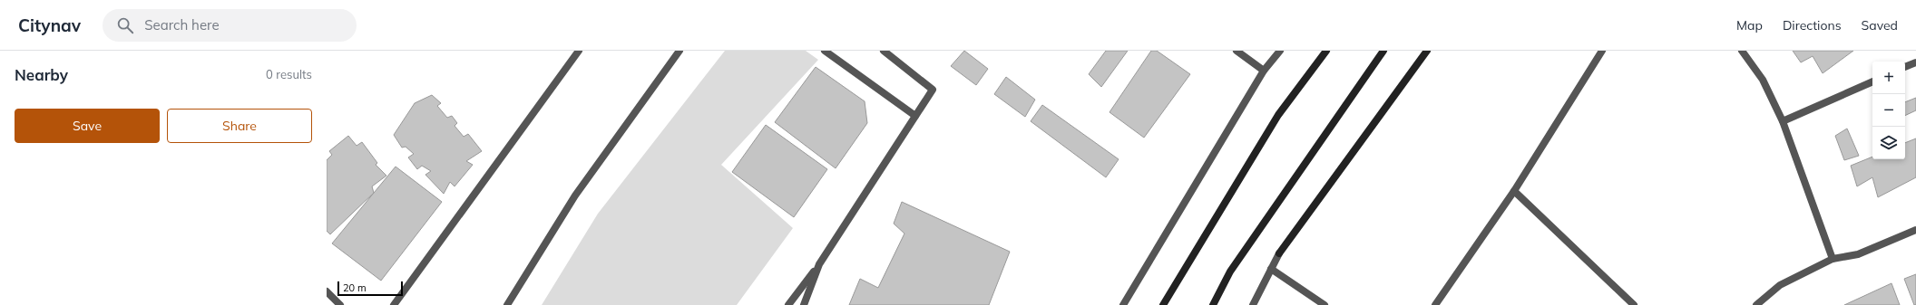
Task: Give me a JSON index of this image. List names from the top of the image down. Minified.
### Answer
{"scale_bar":"20 m","page":{"header":"Citynav","search":"Search here","nav":["Map","Directions","Saved"],"heading":["Nearby","0 results"],"map_buttons":["+","−"],"buttons":["Save","Share"],"scale":"20 m"}}
